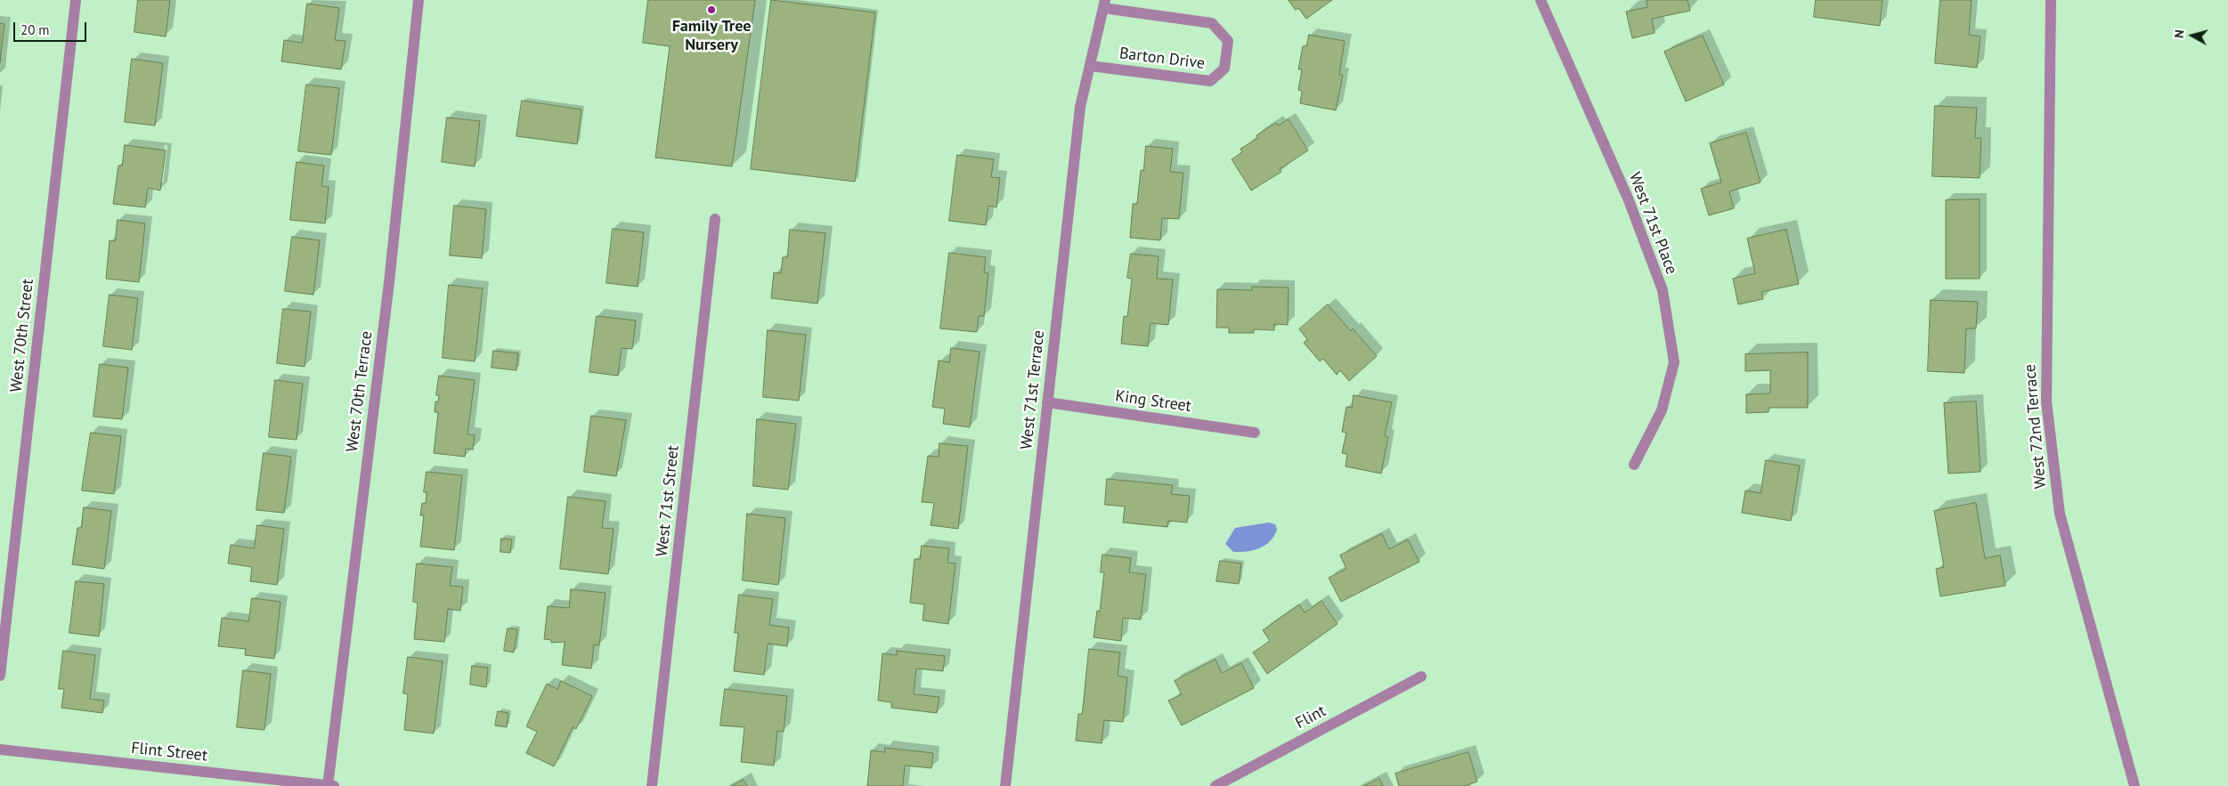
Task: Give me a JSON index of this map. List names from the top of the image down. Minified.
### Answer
{"streets":{"street":["Barton Drive","West 71st Place","West 70th Street","West 71st Terrace","West 70th Terrace","King Street","West 72nd Terrace","West 71st Street","Flint","Flint Street"]},"crossings":[["Barton Drive","West 71st Terrace"],["West 71st Terrace","King Street"],["West 70th Terrace","Flint Street"]],"places":["Family Tree Nursery"],"scale_bar":"20 m","north":"left"}
